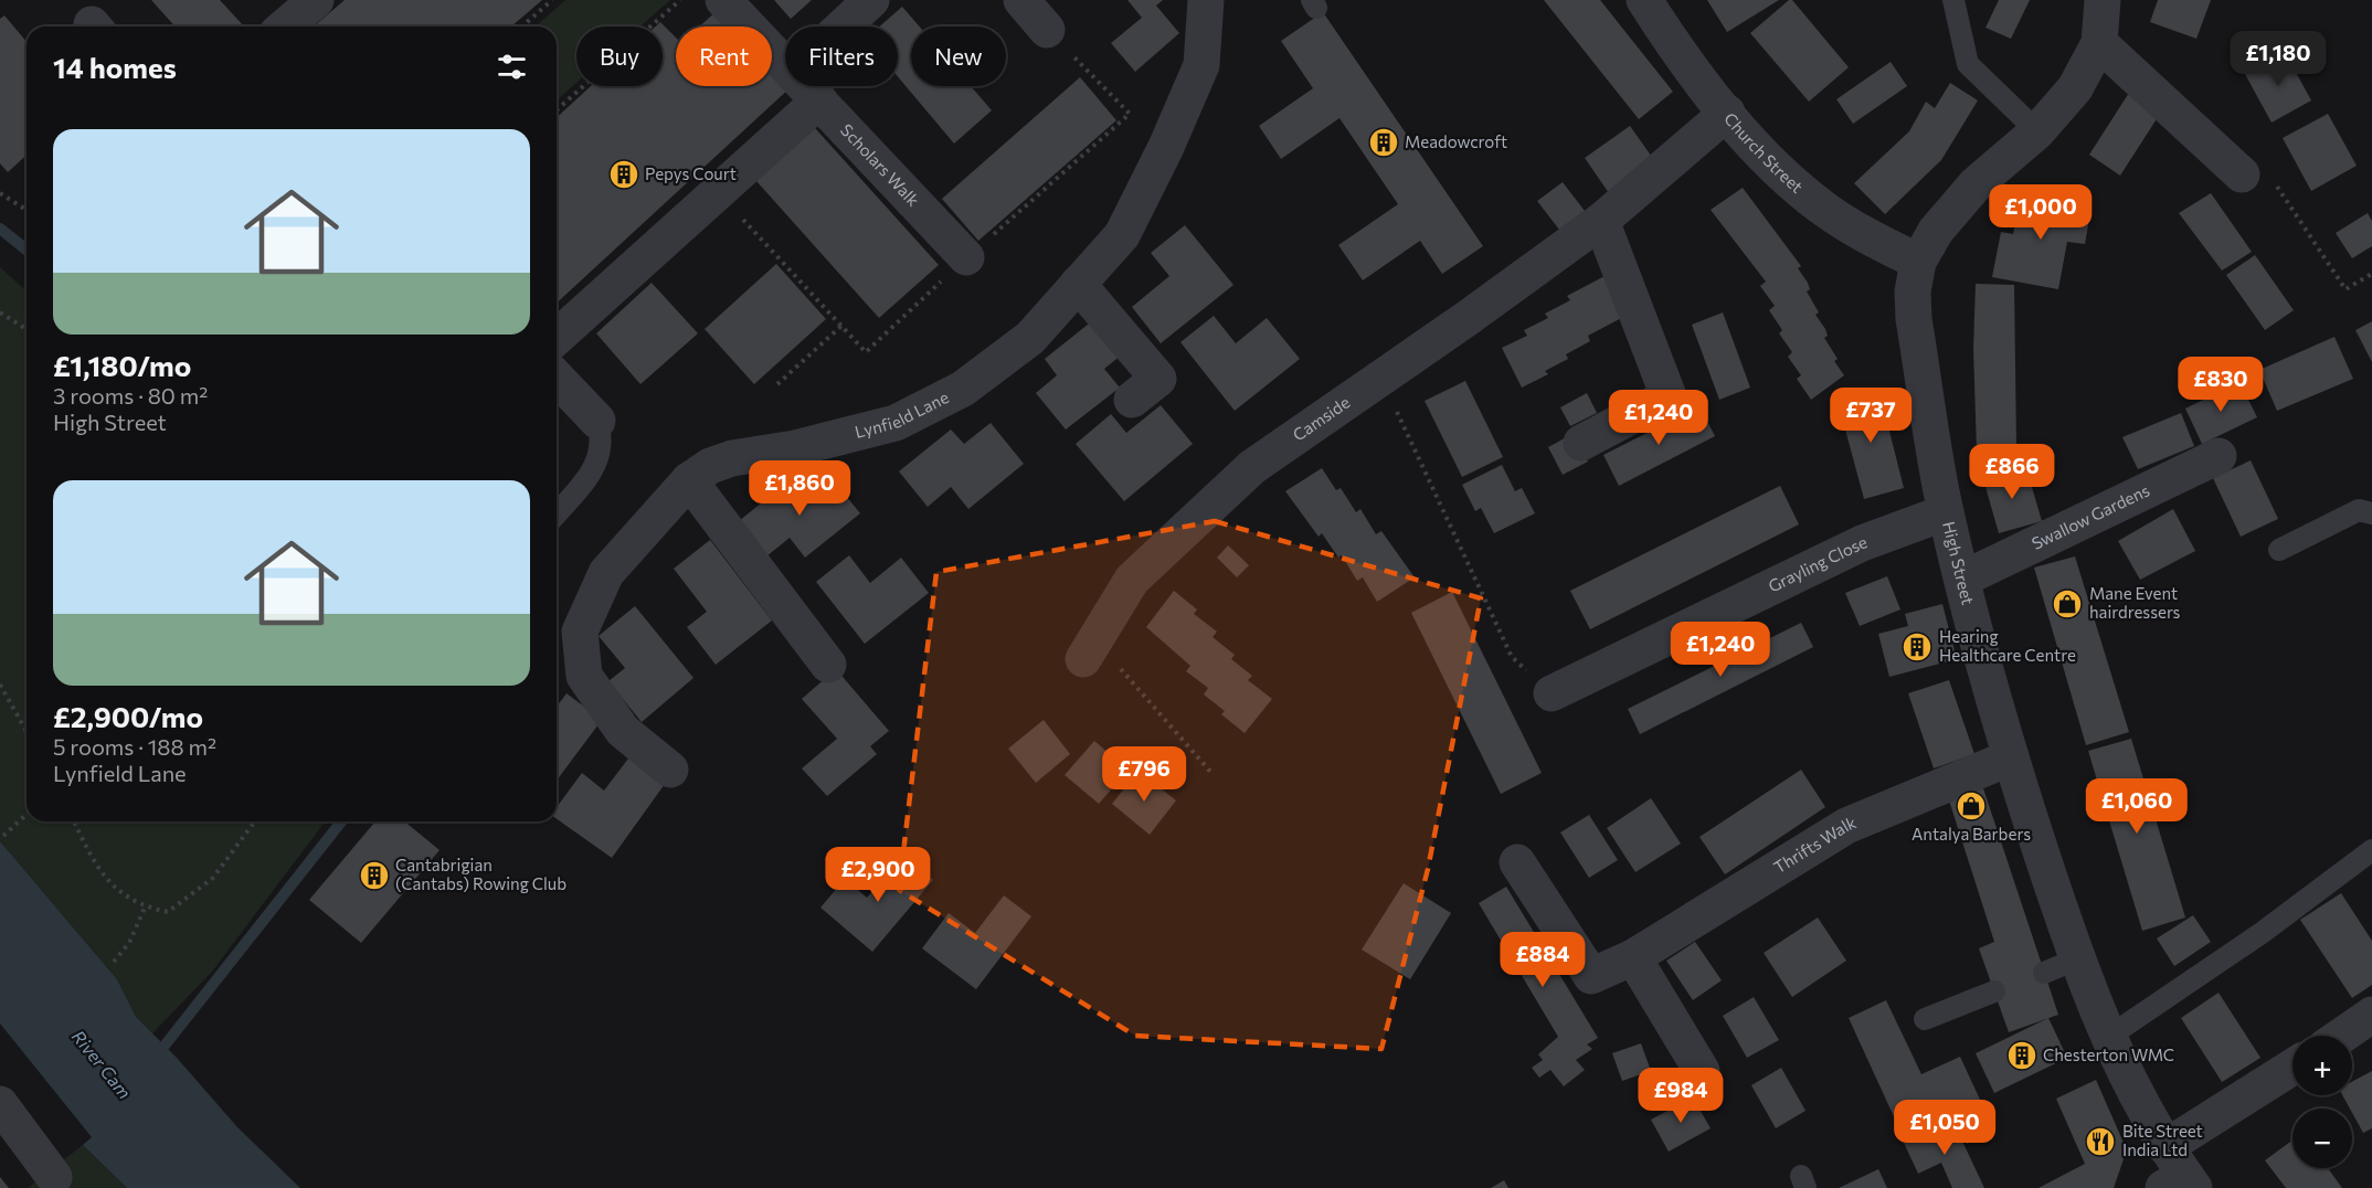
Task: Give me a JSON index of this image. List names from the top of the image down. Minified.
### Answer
{"streets":{"street":["Church Street","Scholars Walk","Lynfield Lane","Camside","Swallow Gardens","High Street","Grayling Close","Thrifts Walk"]},"crossings":[["Church Street","Camside"],["Church Street","High Street"],["Swallow Gardens","High Street"],["High Street","Grayling Close"],["High Street","Thrifts Walk"]],"water":["River Cam"],"places":{"building":["Meadowcroft","Pepys Court","Hearing Healthcare Centre","Cantabrigian (Cantabs) Rowing Club","Chesterton WMC"],"shop":["Mane Event hairdressers","Antalya Barbers"],"restaurant":["Bite Street India Ltd"]},"page":{"chip":["Buy","Rent","Filters","New"],"heading":"14 homes","price":["£1,180","£1,000","£830","£737","£1,240","£866","£1,860","£1,240","£796","£1,060","£2,900","£884","£984","£1,050"],"list":[{"name":"£1,180/mo","note":"3 rooms · 80 m² · High Street"},{"name":"£2,900/mo","note":"5 rooms · 188 m² · Lynfield Lane"}],"map_buttons":["+","−"]}}
